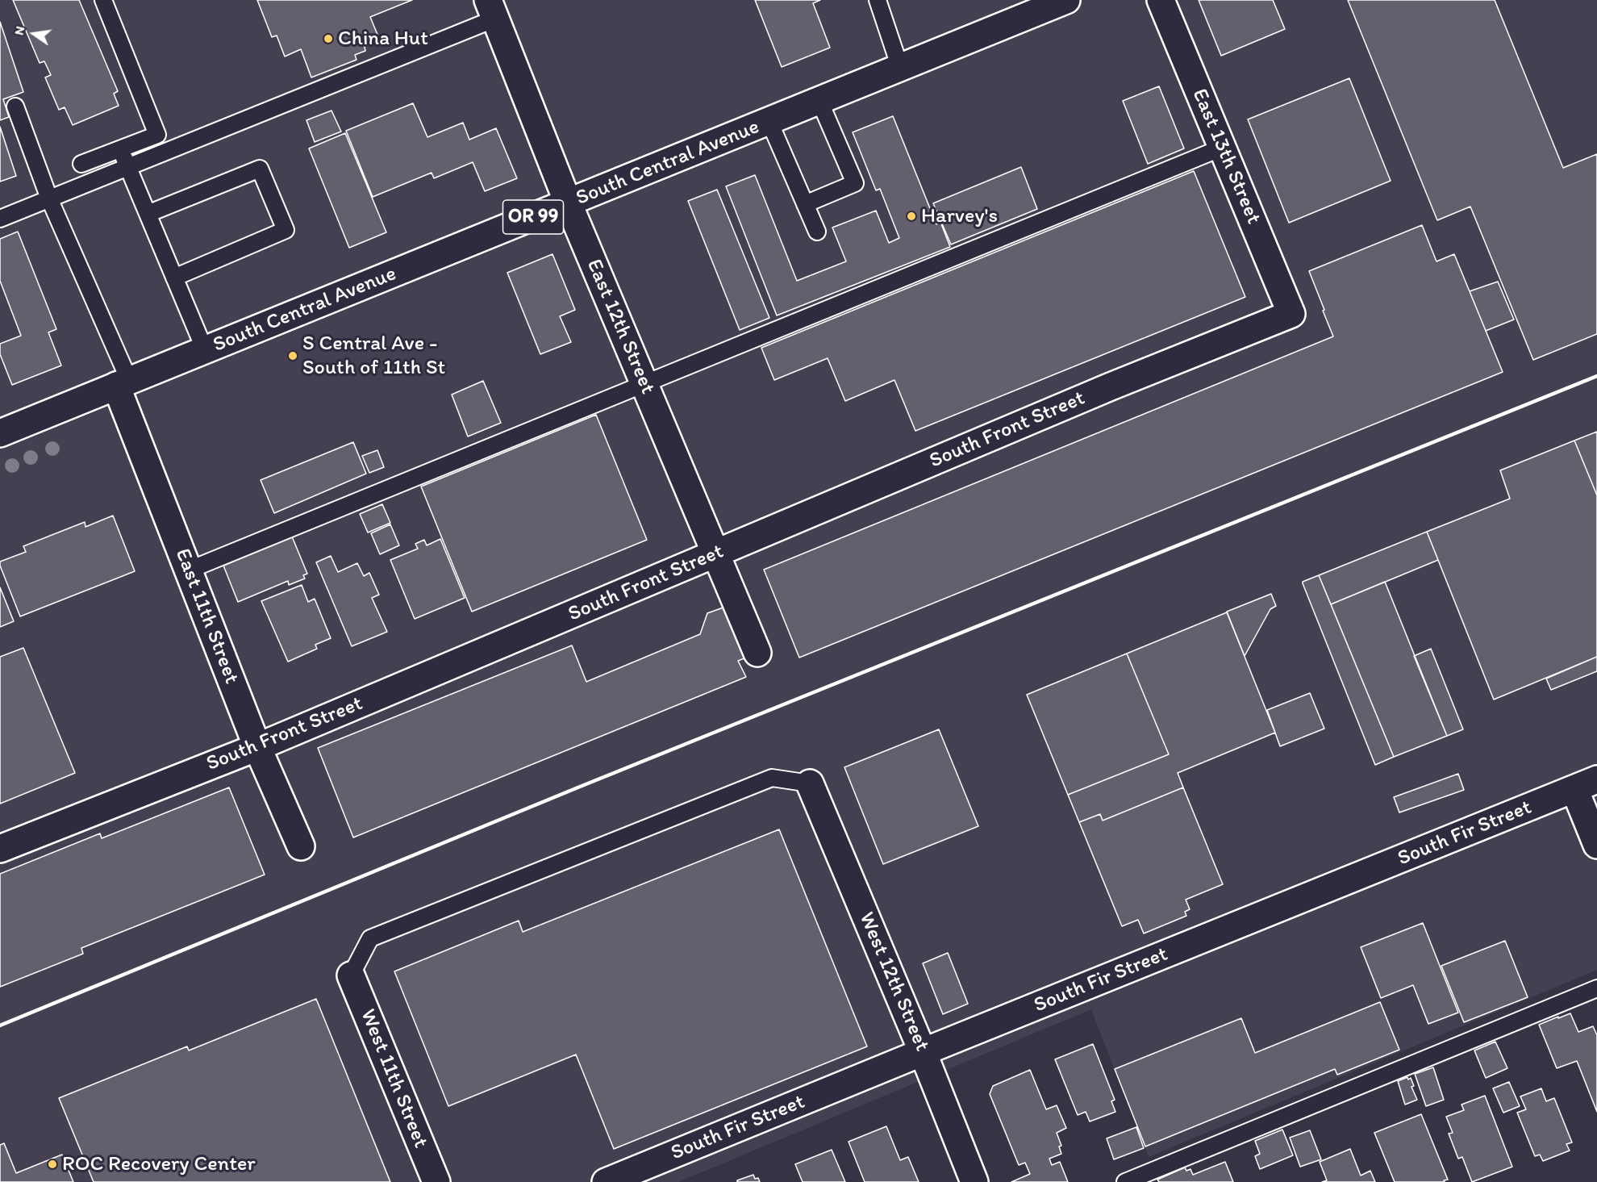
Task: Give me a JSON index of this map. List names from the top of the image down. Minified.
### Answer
{"streets":{"street":["East 13th Street","South Central Avenue","OR 99","East 12th Street","South Front Street","East 11th Street","South Fir Street","West 12th Street","West 11th Street"]},"crossings":[["East 13th Street","South Front Street"],["South Central Avenue","East 12th Street"],["South Central Avenue","East 11th Street"],["East 12th Street","South Front Street"],["South Front Street","East 11th Street"],["South Fir Street","West 12th Street"]],"places":["China Hut","Harvey's","S Central Ave - South of 11th St","ROC Recovery Center"],"north":"left"}
